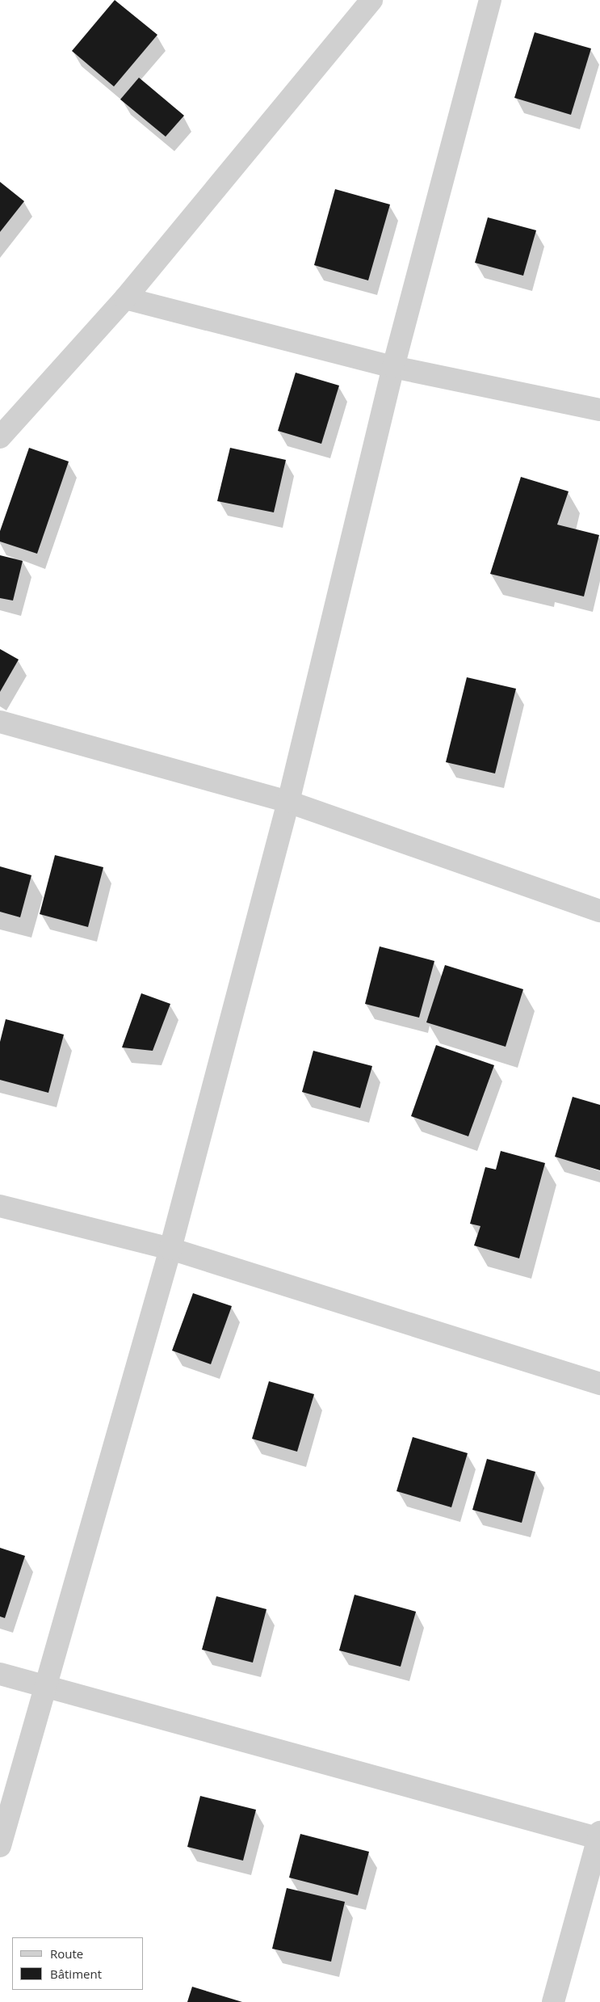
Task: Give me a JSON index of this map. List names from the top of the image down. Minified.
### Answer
{"legend":["Route","Bâtiment"]}
